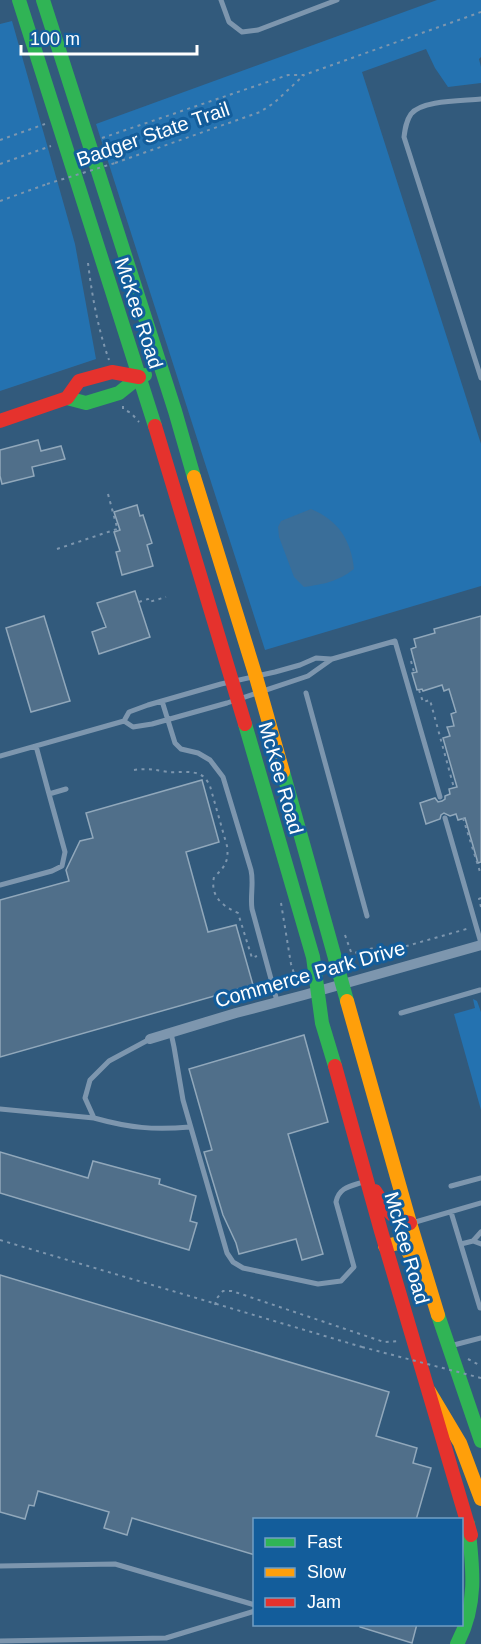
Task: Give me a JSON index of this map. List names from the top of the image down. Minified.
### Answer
{"streets":{"main road":["McKee Road"],"street":["Commerce Park Drive"],"path":["Badger State Trail"]},"crossings":[["McKee Road","Commerce Park Drive"]],"legend":["Fast","Slow","Jam"],"scale_bar":"100 m"}
